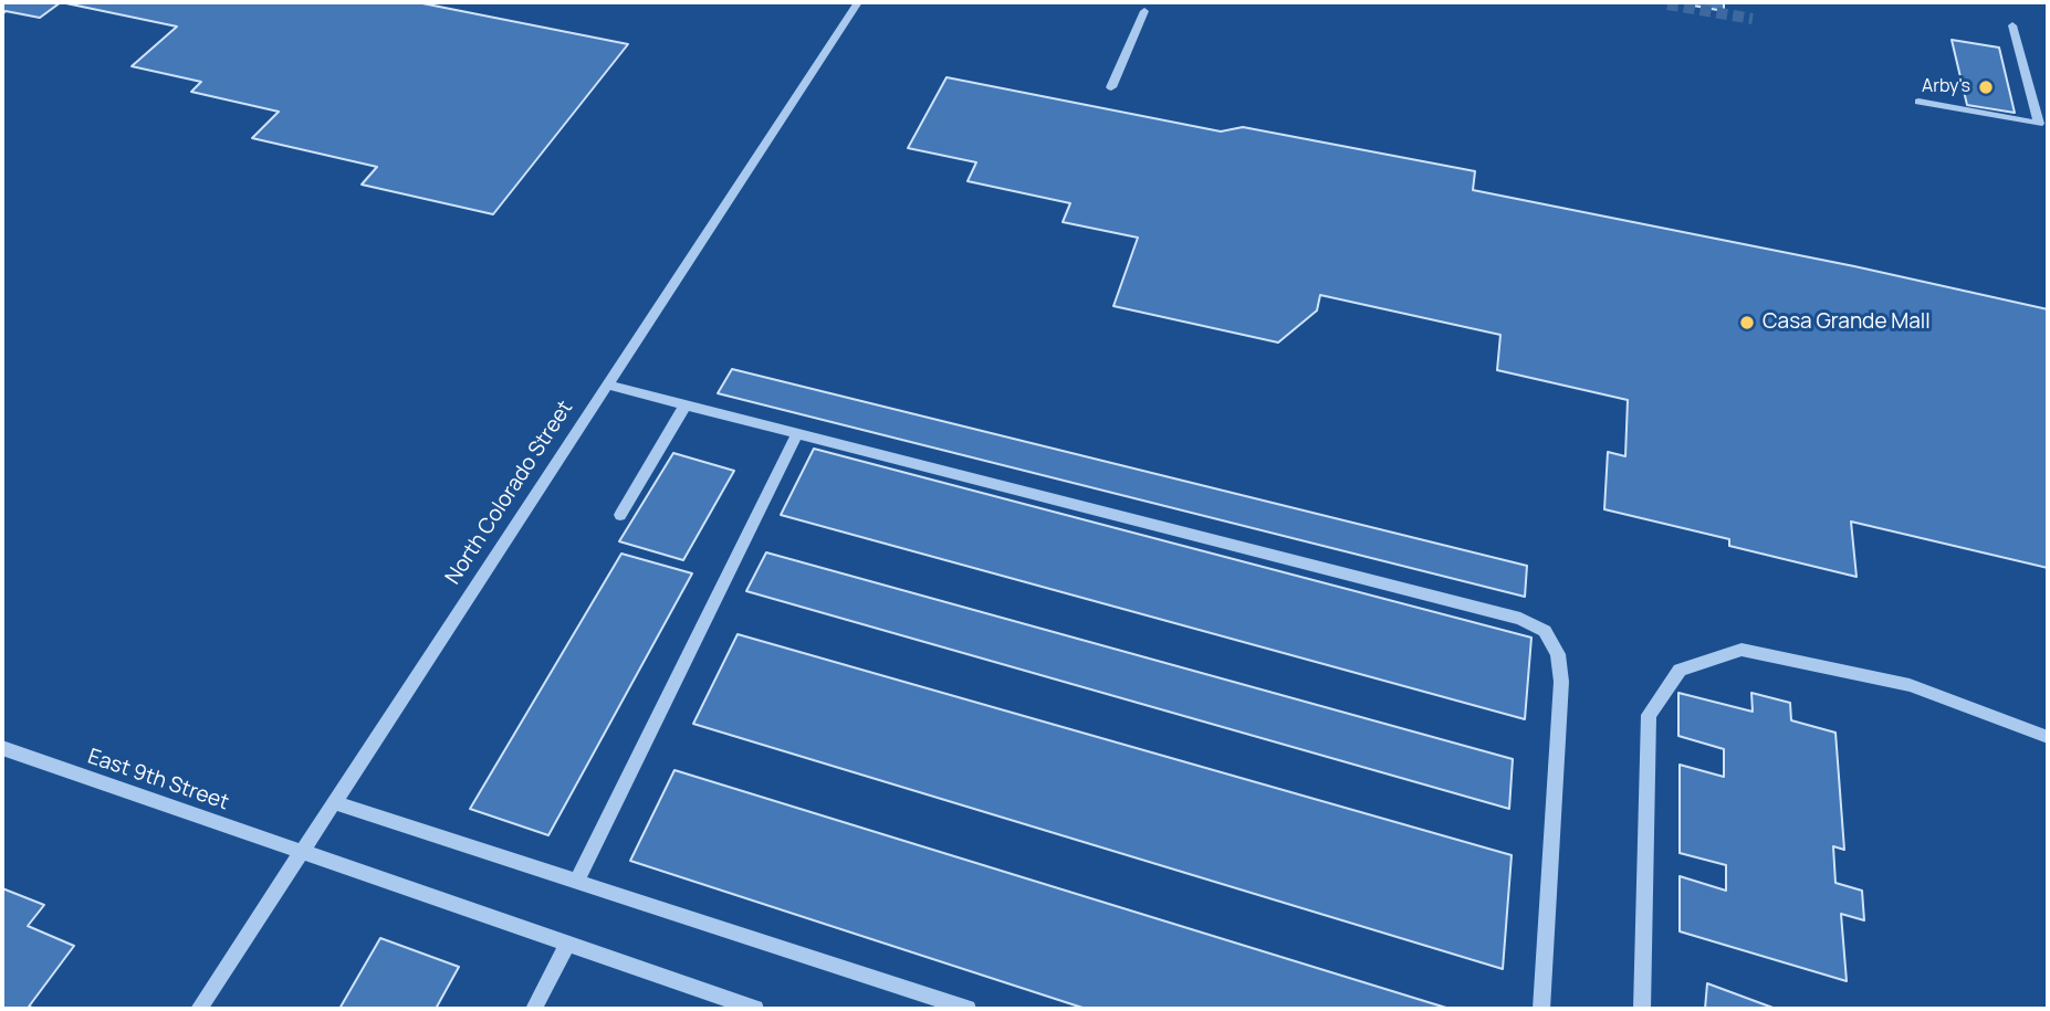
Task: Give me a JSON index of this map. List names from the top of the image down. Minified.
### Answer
{"streets":{"street":["North Colorado Street","East 9th Street"]},"crossings":[["North Colorado Street","East 9th Street"]],"places":["Arby's","Casa Grande Mall"]}
